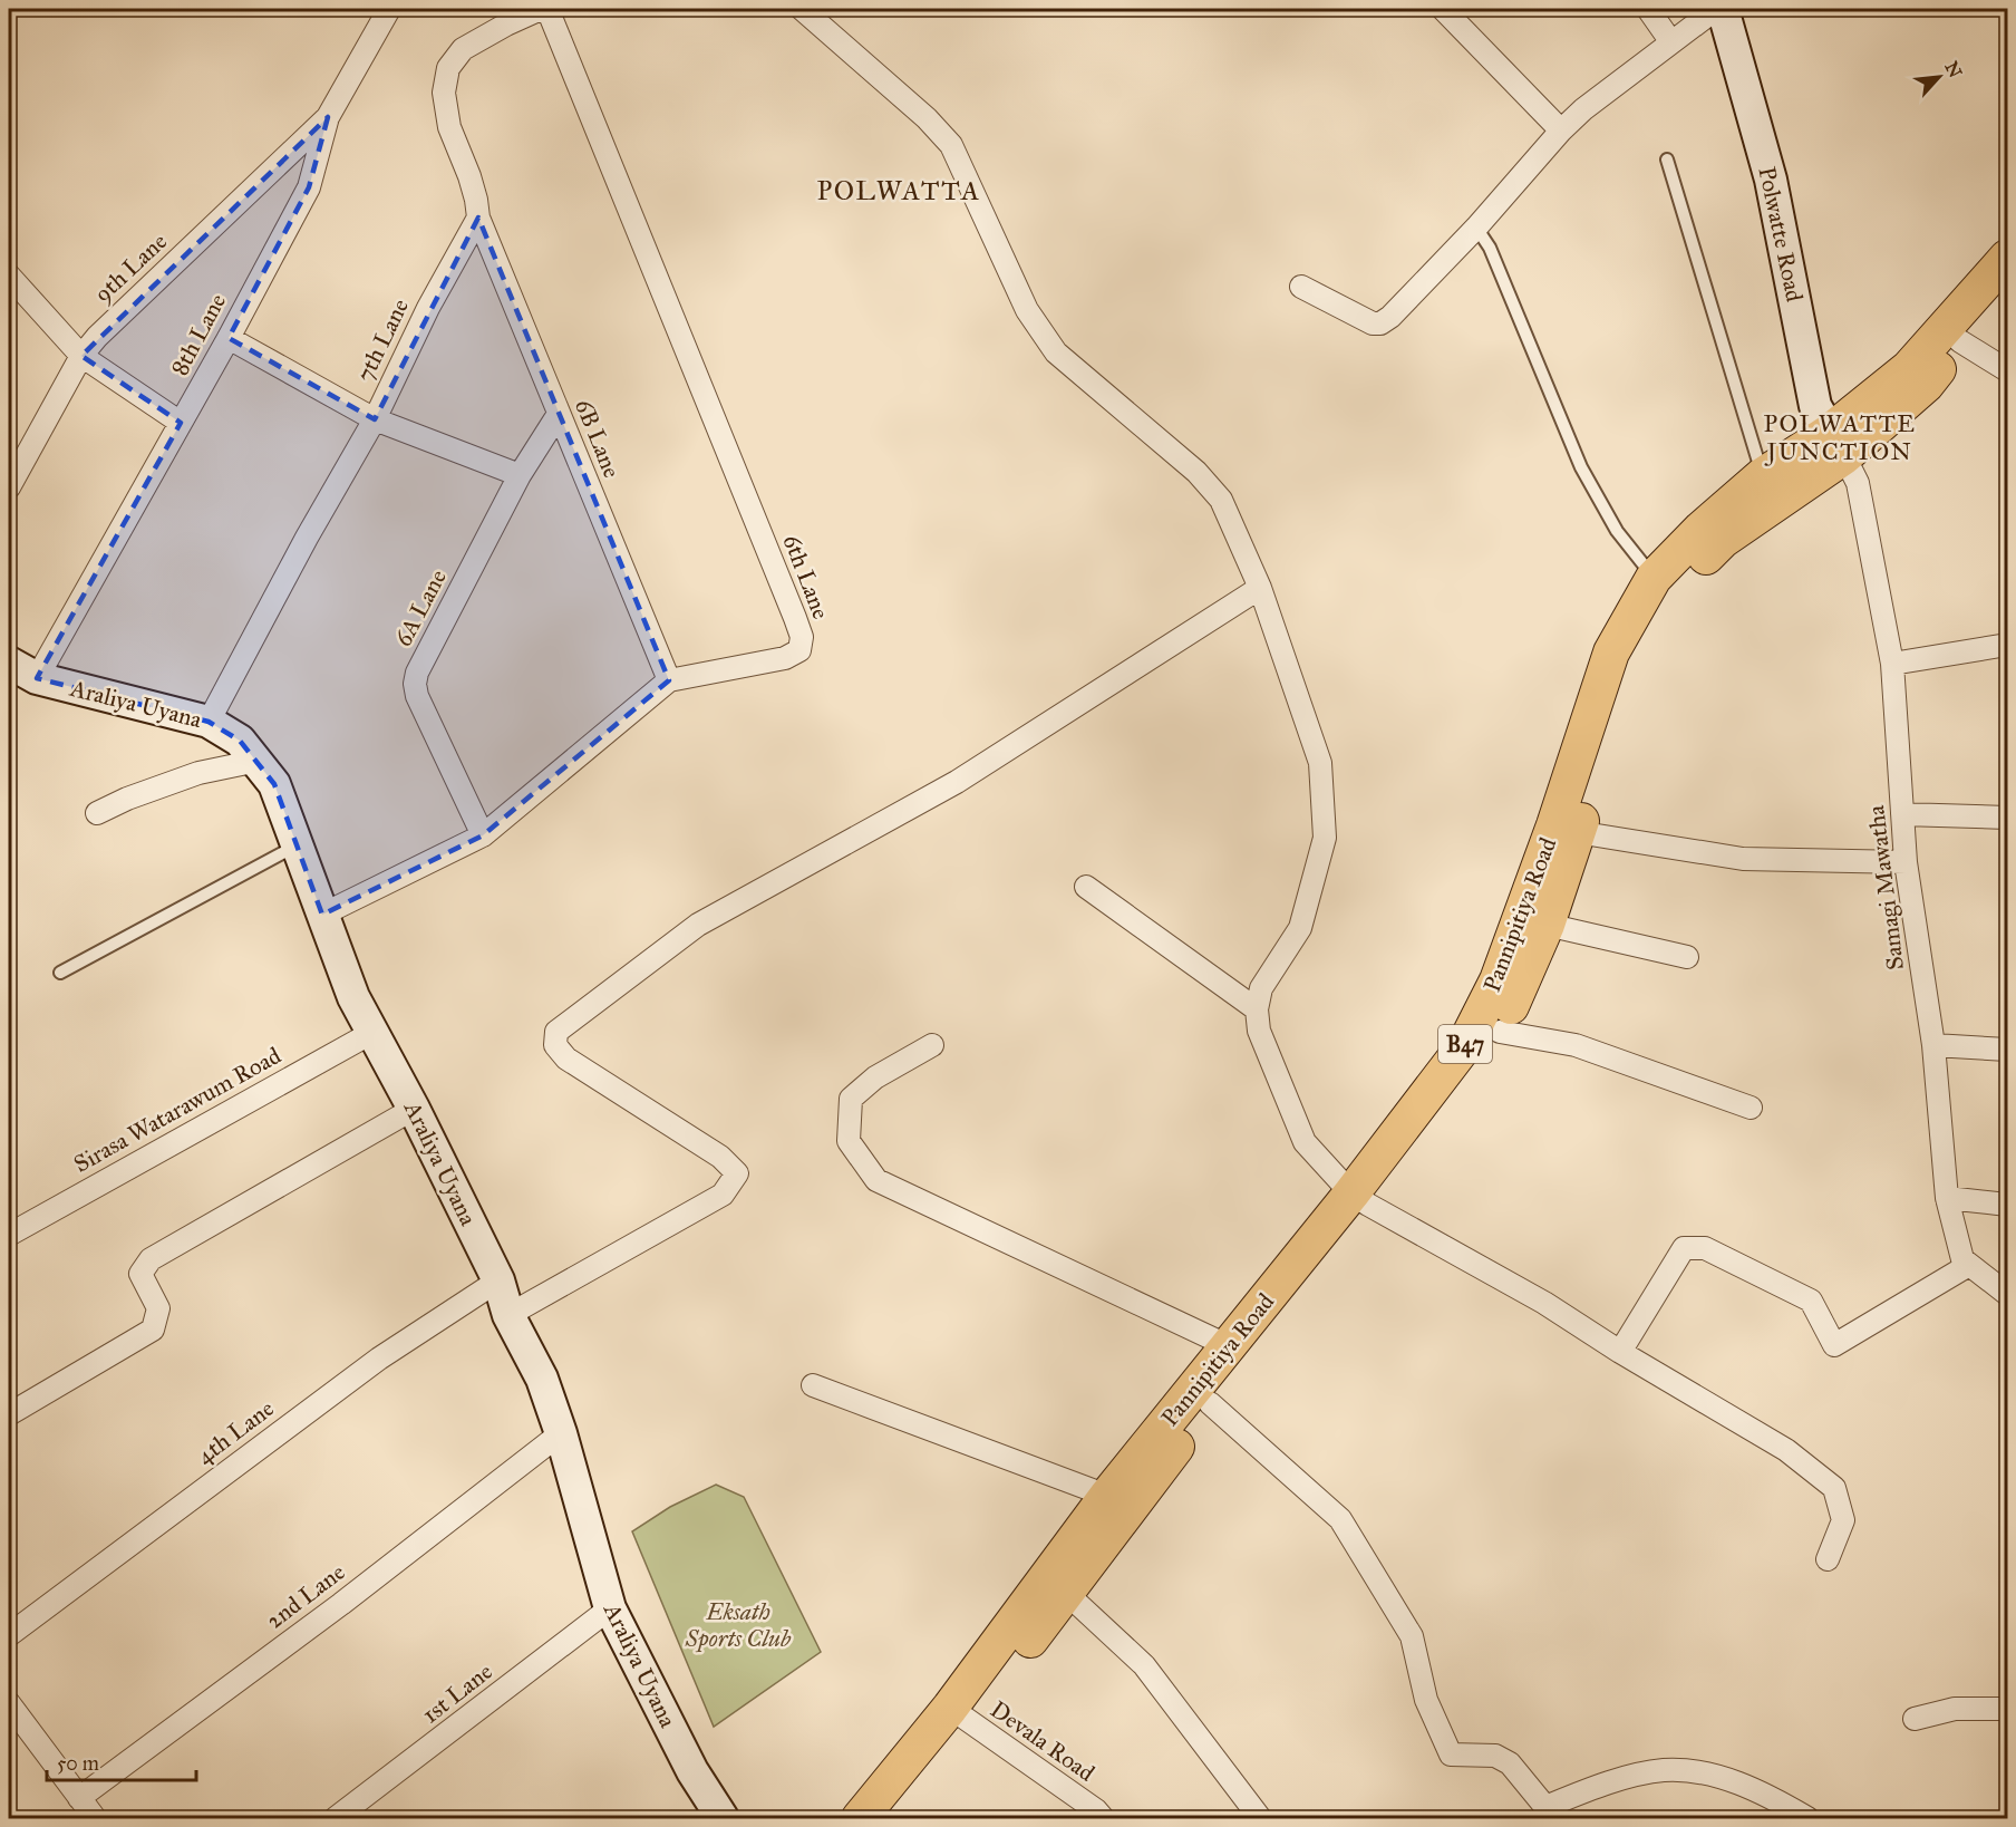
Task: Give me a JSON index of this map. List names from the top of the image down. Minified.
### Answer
{"streets":{"main road":["Pannipitiya Road","B47"],"street":["Polwatte Road","9th Lane","8th Lane","7th Lane","6B Lane","6th Lane","6A Lane","Araliya Uyana","Samagi Mawatha","Sirasa Watarawum Road","4th Lane","2nd Lane","1st Lane","Devala Road"]},"crossings":[["Polwatte Road","Samagi Mawatha"],["Polwatte Road","Pannipitiya Road"],["9th Lane","8th Lane"],["8th Lane","Araliya Uyana"],["7th Lane","6B Lane"],["7th Lane","Araliya Uyana"],["6B Lane","6th Lane"],["6B Lane","6A Lane"],["6th Lane","6A Lane"],["6th Lane","Araliya Uyana"],["Araliya Uyana","Sirasa Watarawum Road"],["Araliya Uyana","4th Lane"],["Araliya Uyana","2nd Lane"],["Araliya Uyana","1st Lane"],["Samagi Mawatha","Pannipitiya Road"],["Pannipitiya Road","Devala Road"]],"districts":["POLWATTA","POLWATTE JUNCTION"],"parks":["Eksath Sports Club"],"scale_bar":"50 m","north":"top right"}
